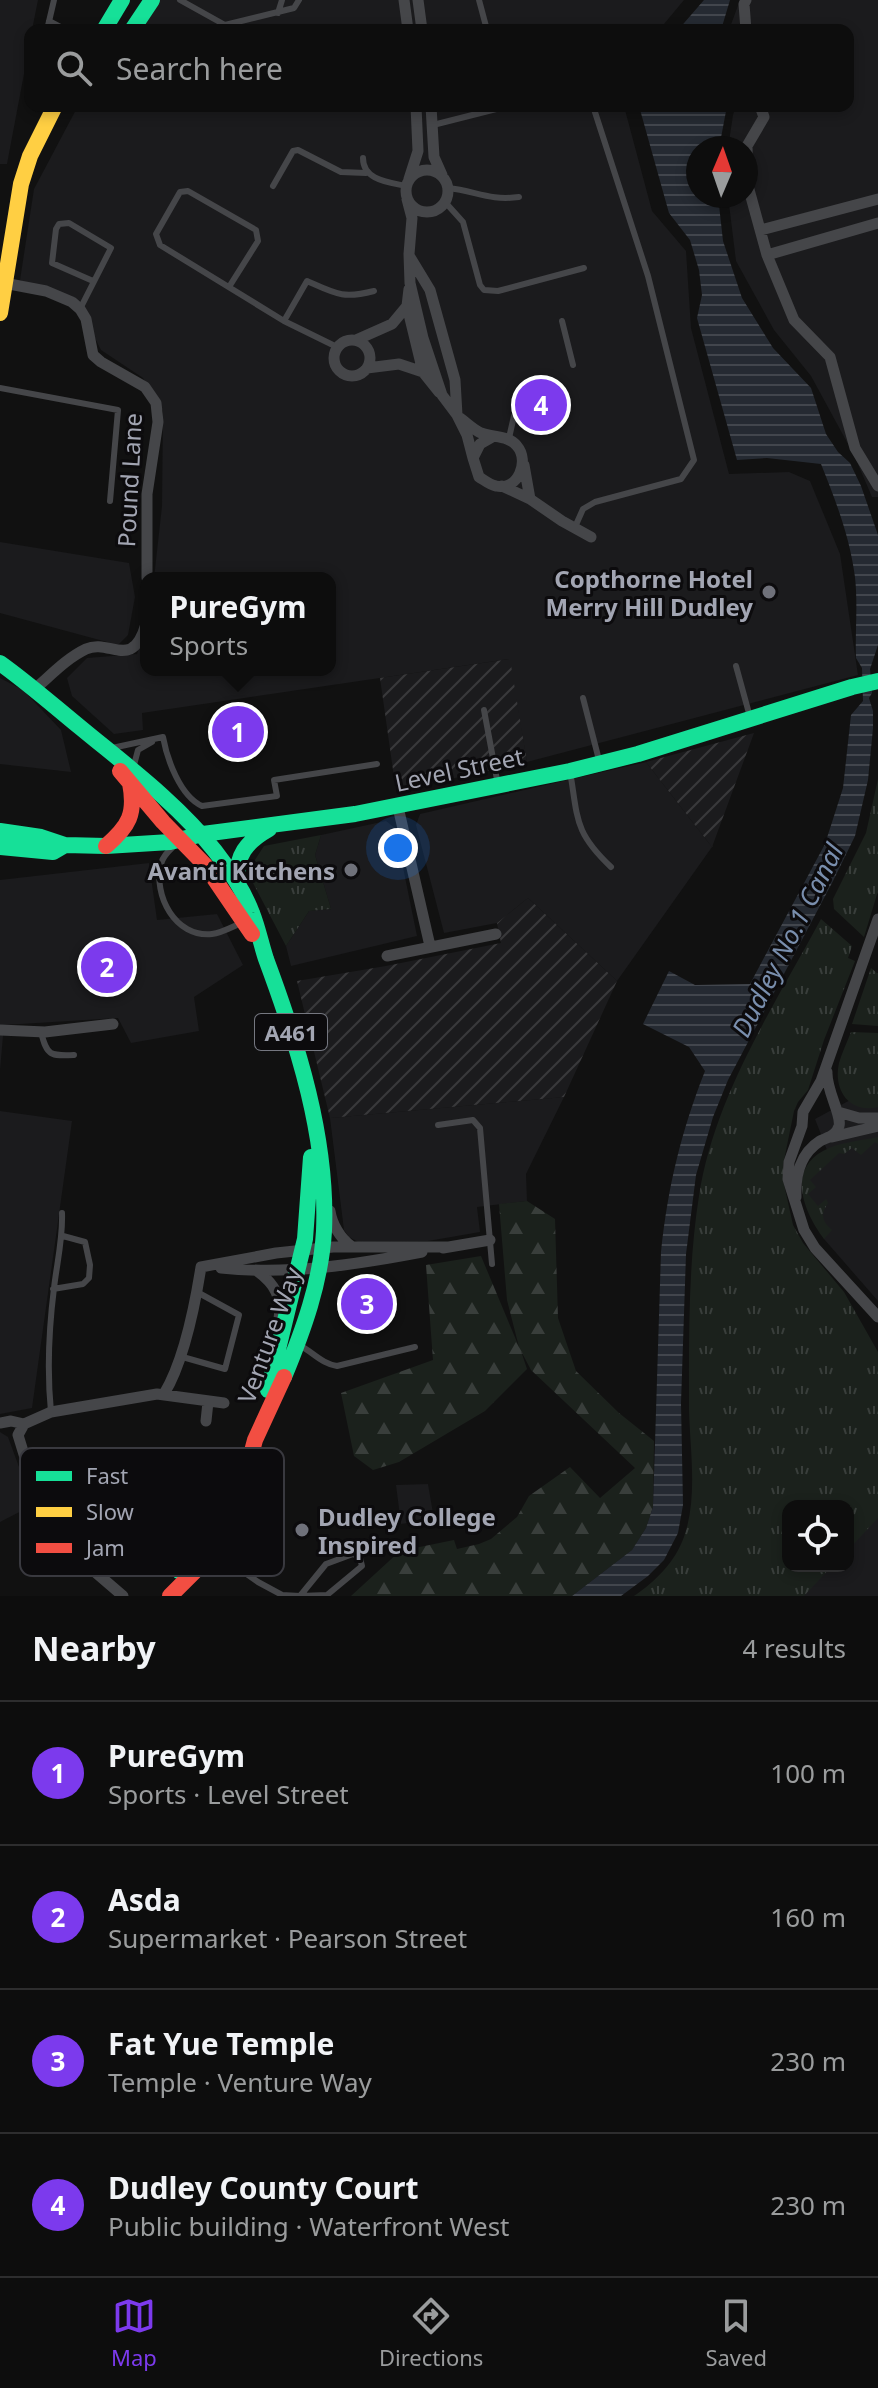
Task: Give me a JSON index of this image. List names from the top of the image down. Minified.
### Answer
{"streets":{"main road":["Level Street","A461","Venture Way"],"street":["Pound Lane"]},"crossings":[["Level Street","Venture Way"]],"water":["Dudley No.1 Canal"],"places":["Copthorne Hotel Merry Hill Dudley","Avanti Kitchens","Dudley College Inspired"],"legend":["Fast","Slow","Jam"],"north":"top","page":{"search":"Search here","pins":["4","1","2","3"],"popup":["PureGym","Sports"],"heading":["Nearby","4 results"],"list":[{"mark":"1","name":"PureGym","note":"Sports · Level Street","value":"100 m"},{"mark":"2","name":"Asda","note":"Supermarket · Pearson Street","value":"160 m"},{"mark":"3","name":"Fat Yue Temple","note":"Temple · Venture Way","value":"230 m"},{"mark":"4","name":"Dudley County Court","note":"Public building · Waterfront West","value":"230 m"}],"nav":["Map","Directions","Saved"]}}
